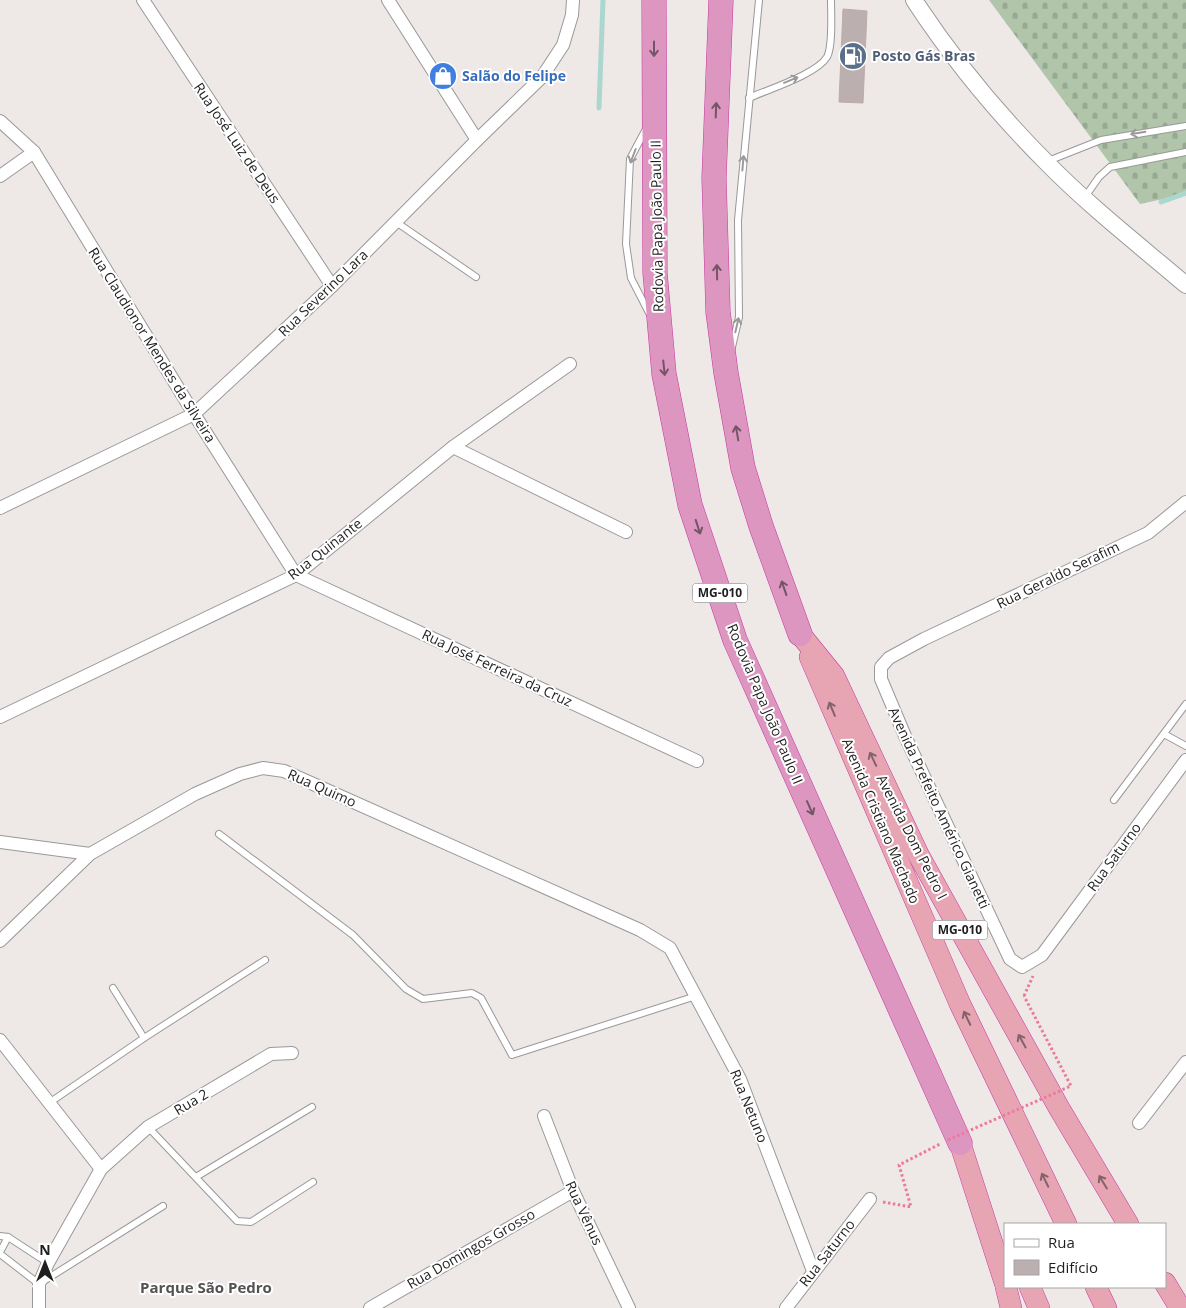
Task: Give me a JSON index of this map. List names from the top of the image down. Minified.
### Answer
{"streets":{"highway":["Rodovia Papa João Paulo II","MG-010","Avenida Cristiano Machado","Avenida Dom Pedro I"],"street":["Rua José Luiz de Deus","Rua Severino Lara","Rua Claudionor Mendes da Silveira","Rua Quinante","Rua Geraldo Serafim","Rua José Ferreira da Cruz","Rua Quimo","Avenida Prefeito Américo Gianetti","Rua Saturno","Rua 2","Rua Netuno","Rua Vênus","Rua Domingos Grosso"]},"crossings":[["Rua José Luiz de Deus","Rua Severino Lara"],["Rodovia Papa João Paulo II","MG-010"],["Rua Severino Lara","Rua Claudionor Mendes da Silveira"],["Rua Claudionor Mendes da Silveira","Rua Quinante"],["Rua Claudionor Mendes da Silveira","Rua José Ferreira da Cruz"],["Rua Quinante","Rua José Ferreira da Cruz"],["Rua Geraldo Serafim","Avenida Prefeito Américo Gianetti"],["MG-010","Avenida Cristiano Machado"],["MG-010","Avenida Dom Pedro I"],["Rua Quimo","Rua Netuno"],["Avenida Prefeito Américo Gianetti","Rua Saturno"],["Avenida Cristiano Machado","Avenida Dom Pedro I"],["Rua Saturno","Rua Netuno"],["Rua Vênus","Rua Domingos Grosso"]],"districts":["Parque São Pedro"],"places":{"fuel station":["Posto Gás Bras"],"shop":["Salão do Felipe"]},"legend":["Rua","Edifício"],"north":"top"}
